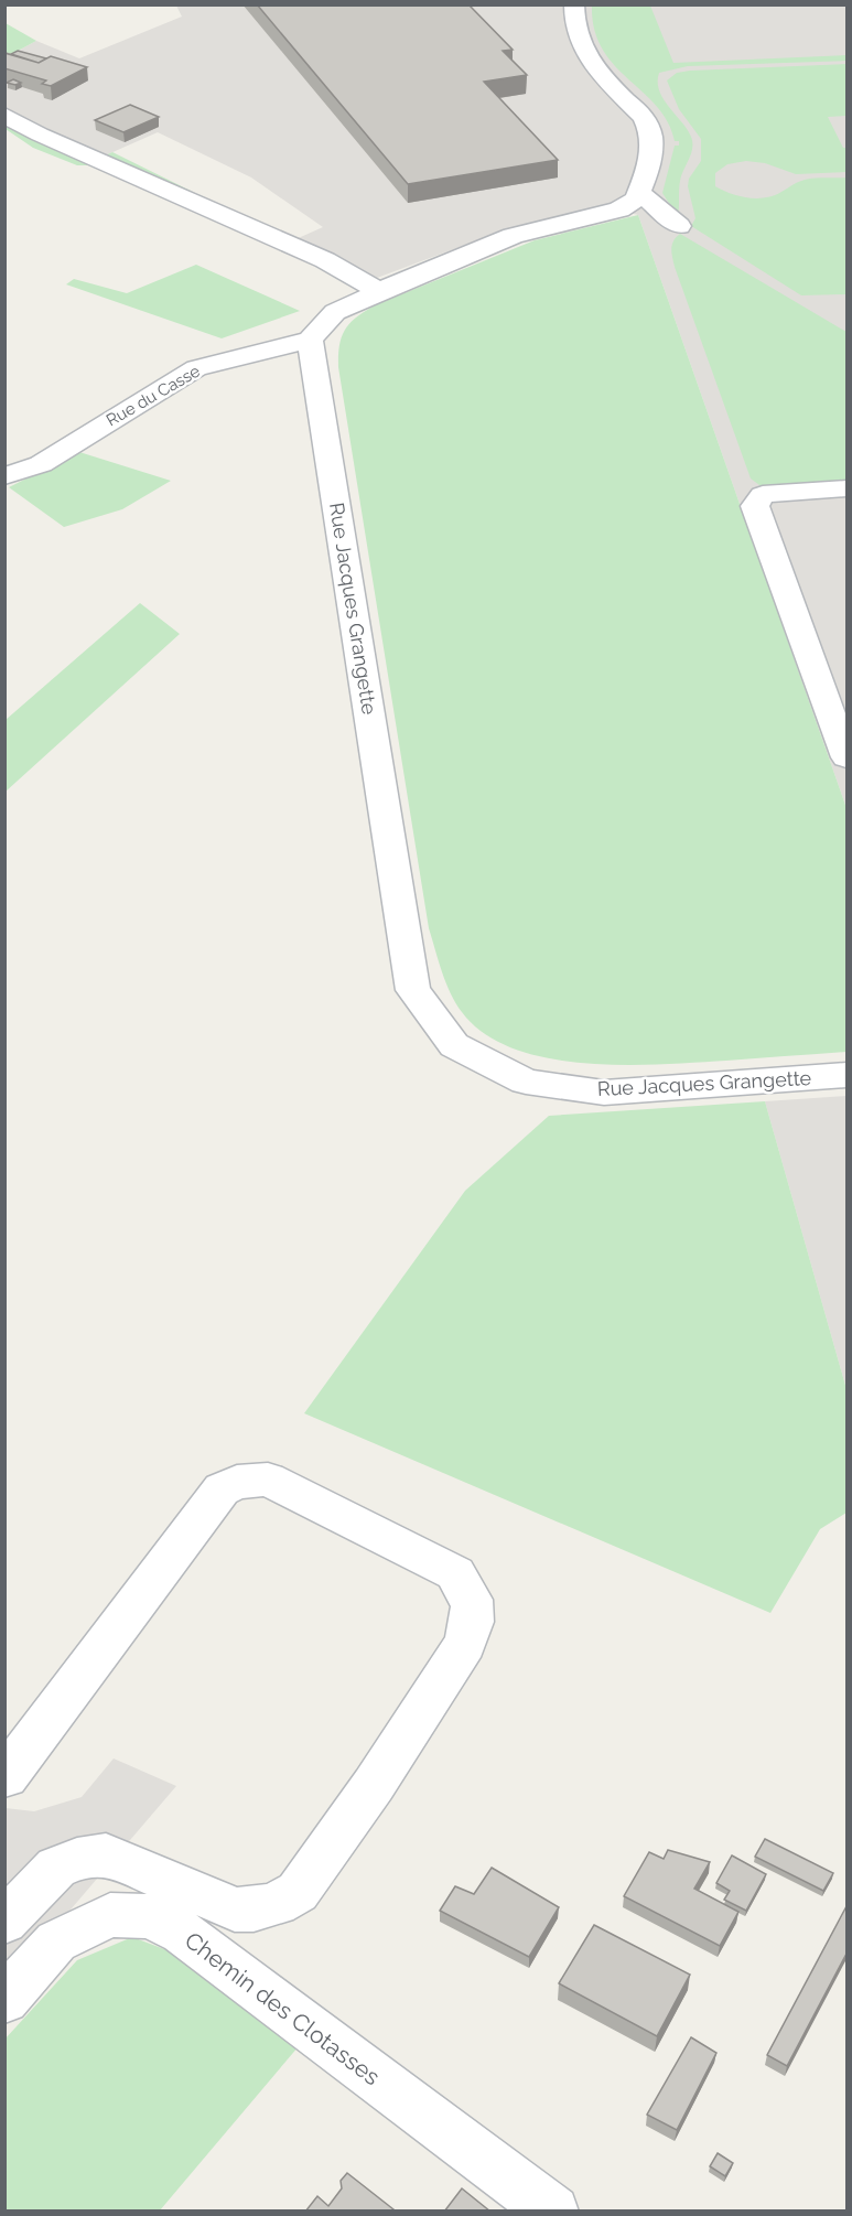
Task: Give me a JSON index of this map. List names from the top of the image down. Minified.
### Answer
{"streets":{"street":["Rue du Casse","Rue Jacques Grangette","Chemin des Clotasses"]},"crossings":[["Rue du Casse","Rue Jacques Grangette"]]}
